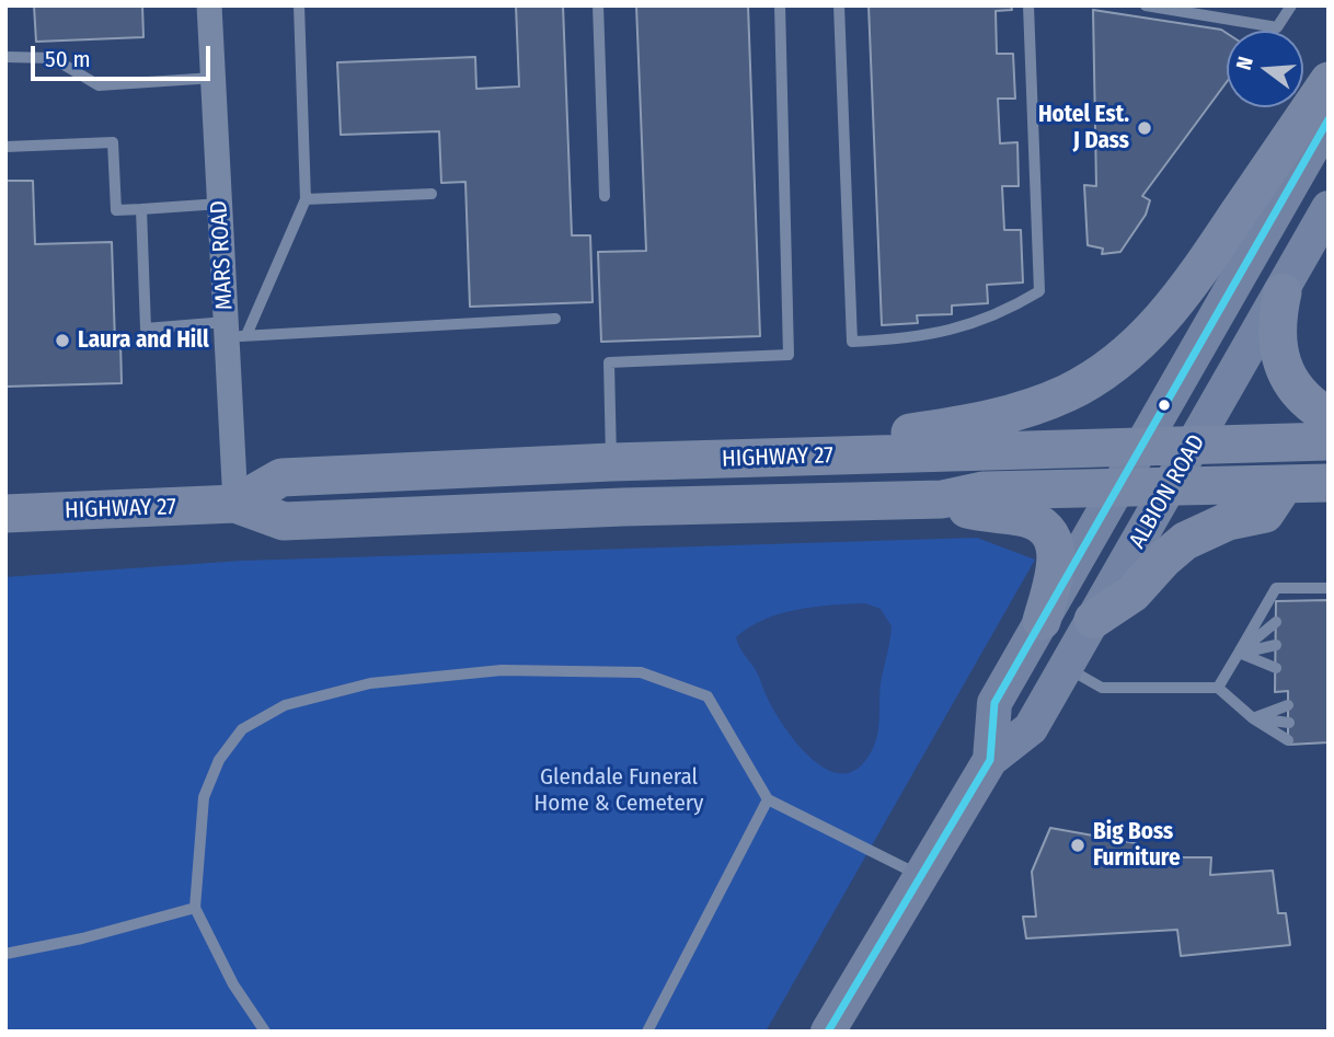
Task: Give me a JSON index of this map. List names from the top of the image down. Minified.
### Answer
{"streets":{"main road":["HIGHWAY 27","ALBION ROAD"],"street":["MARS ROAD"]},"crossings":[["MARS ROAD","HIGHWAY 27"],["HIGHWAY 27","ALBION ROAD"]],"parks":["Glendale Funeral Home & Cemetery"],"places":["Hotel Est. J Dass","Laura and Hill","Big Boss Furniture"],"scale_bar":"50 m","north":"left"}
